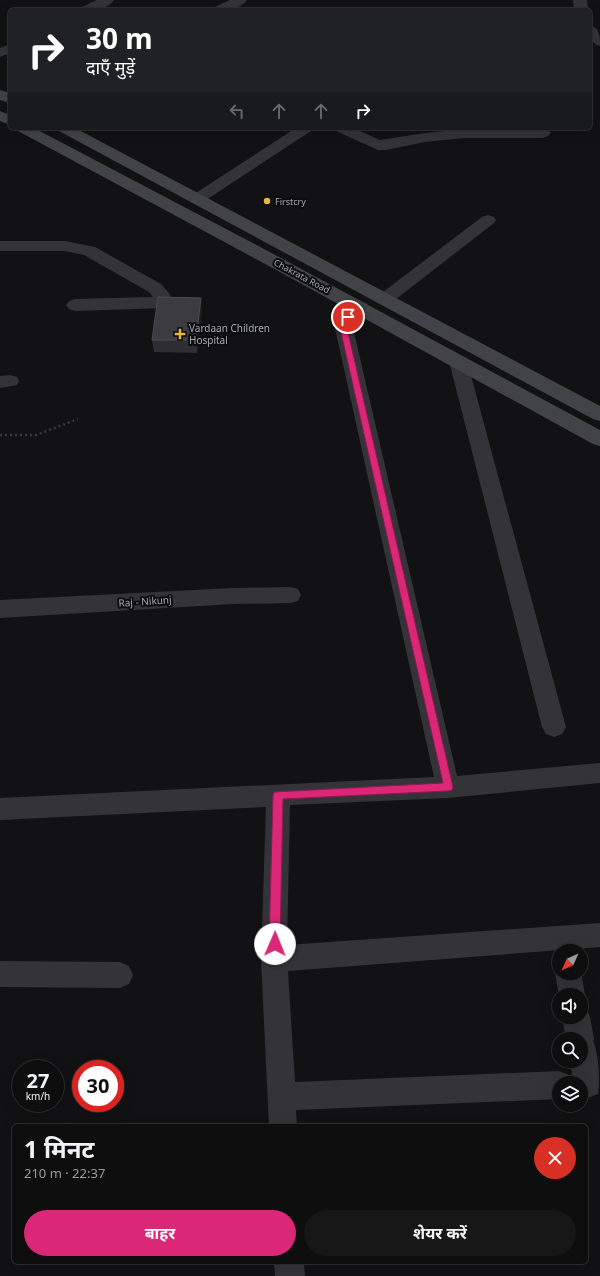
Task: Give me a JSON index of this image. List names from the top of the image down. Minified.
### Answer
{"streets":{"main road":["Chakrata Road"],"street":["Raj - Nikunj"]},"places":{"other":["Firstcry"],"health":["Vardaan Children Hospital"]},"north":"bottom left","page":{"turn":["30 m","दाएँ मुड़ें"],"speed":"27 km/h","limit":"30","heading":["1 मिनट","210 m · 22:37"],"buttons":["बाहर","शेयर करें"]}}
